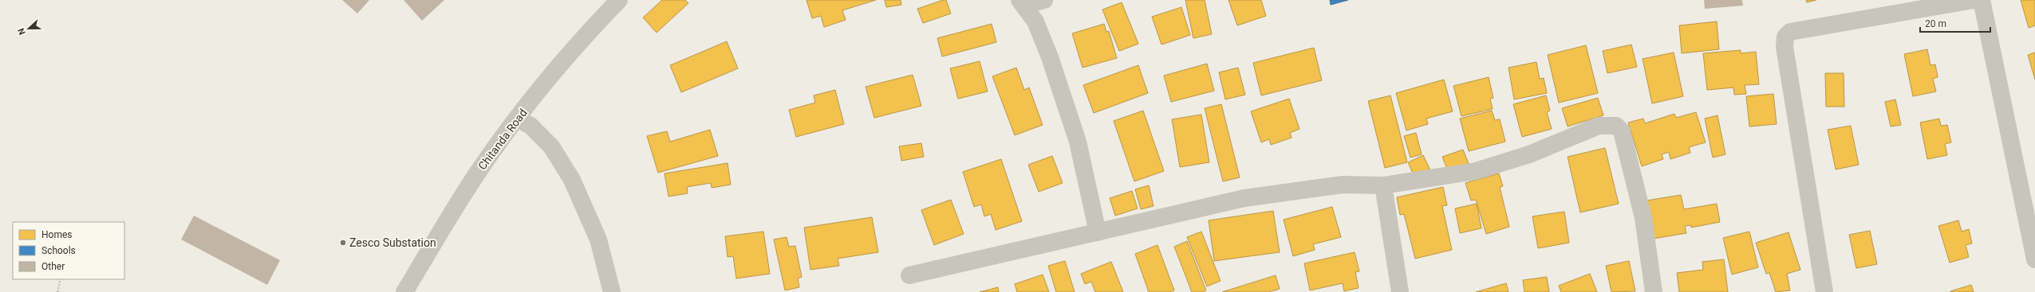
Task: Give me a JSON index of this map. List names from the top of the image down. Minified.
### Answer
{"streets":{"street":["Chitanda Road"]},"places":["Zesco Substation"],"legend":["Homes","Schools","Other"],"scale_bar":"20 m","north":"left"}
